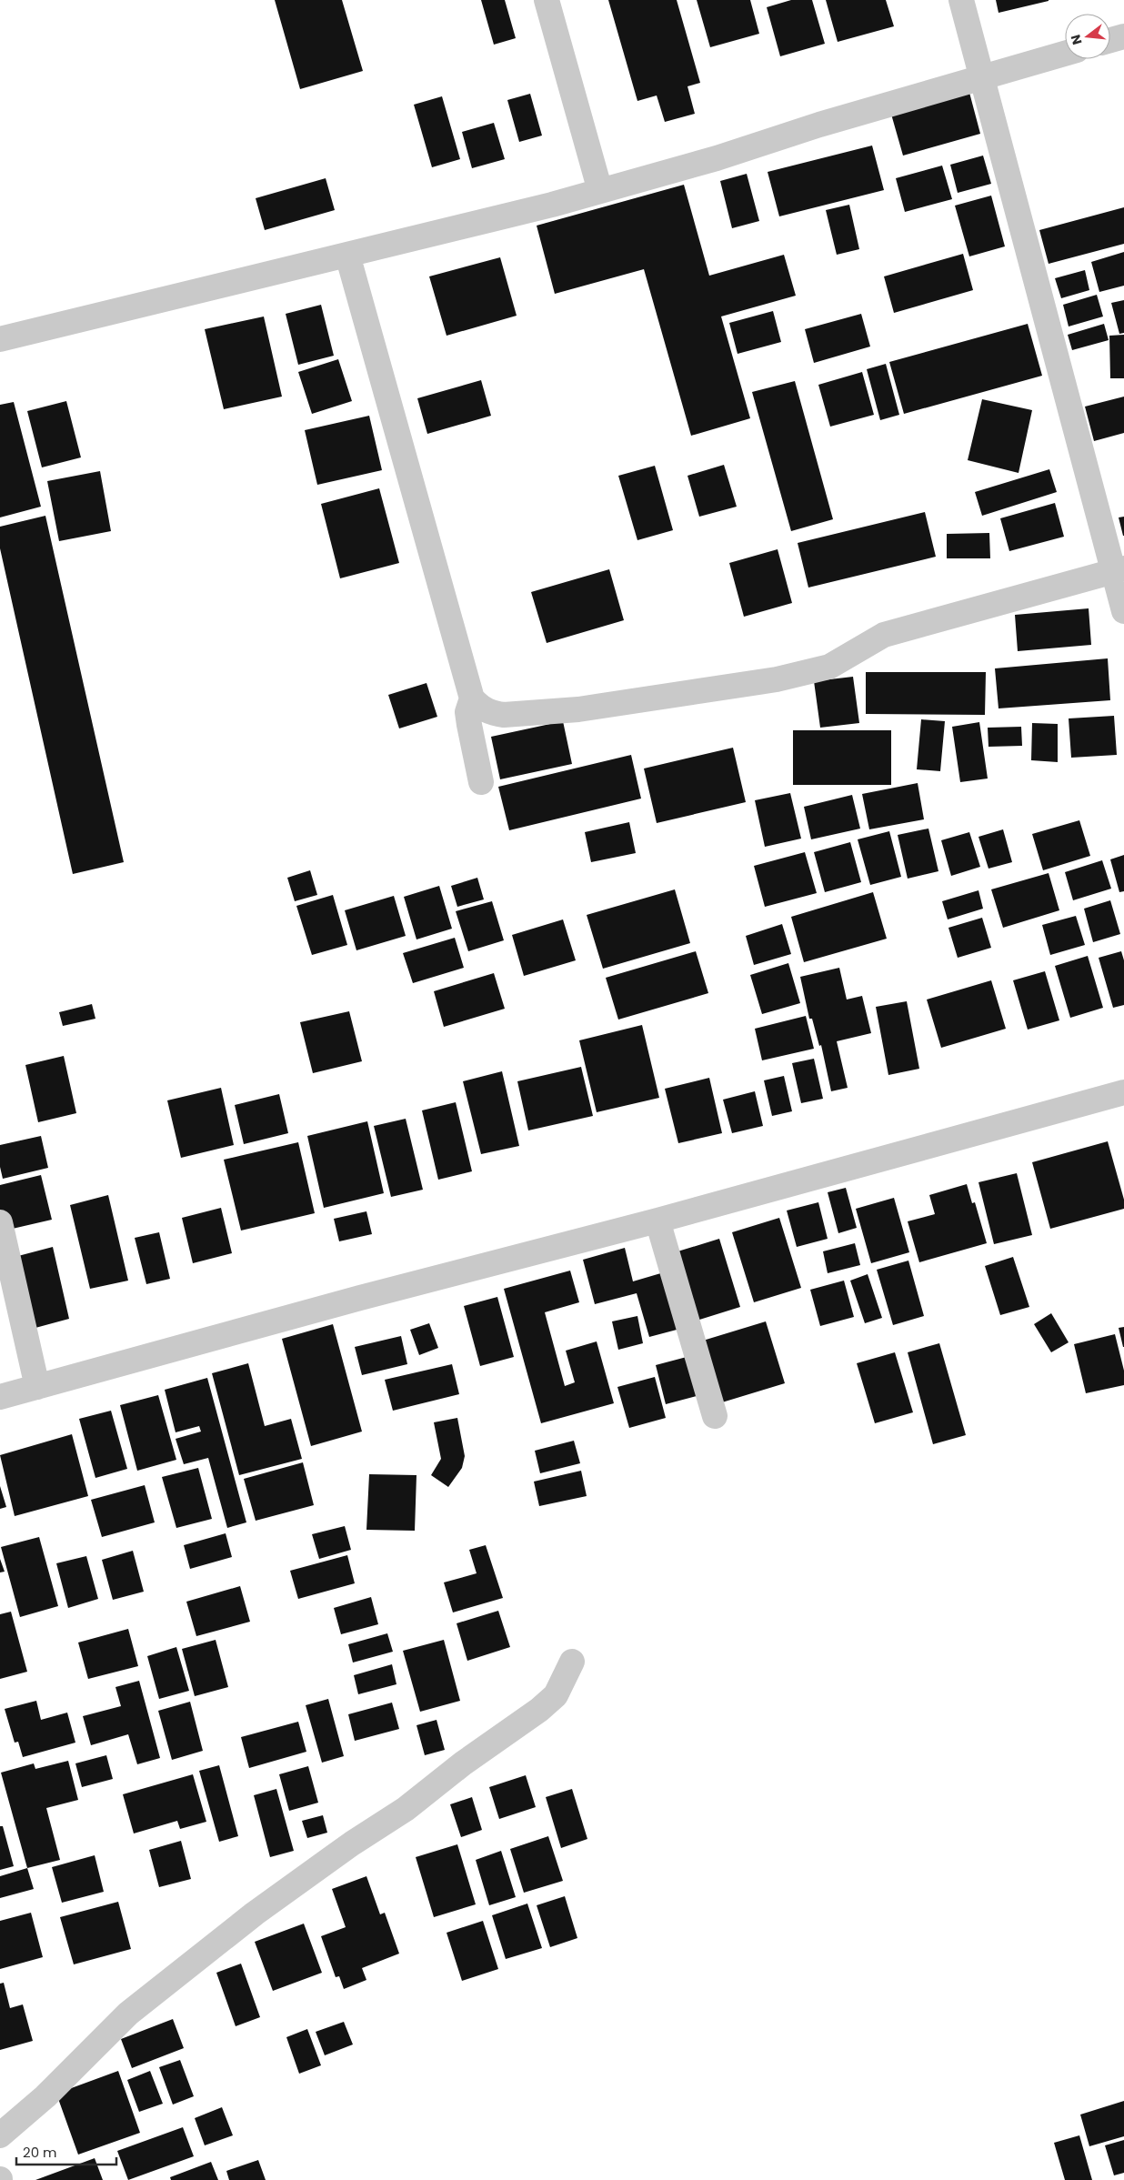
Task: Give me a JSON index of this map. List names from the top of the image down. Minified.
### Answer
{"scale_bar":"20 m","north":"left"}
